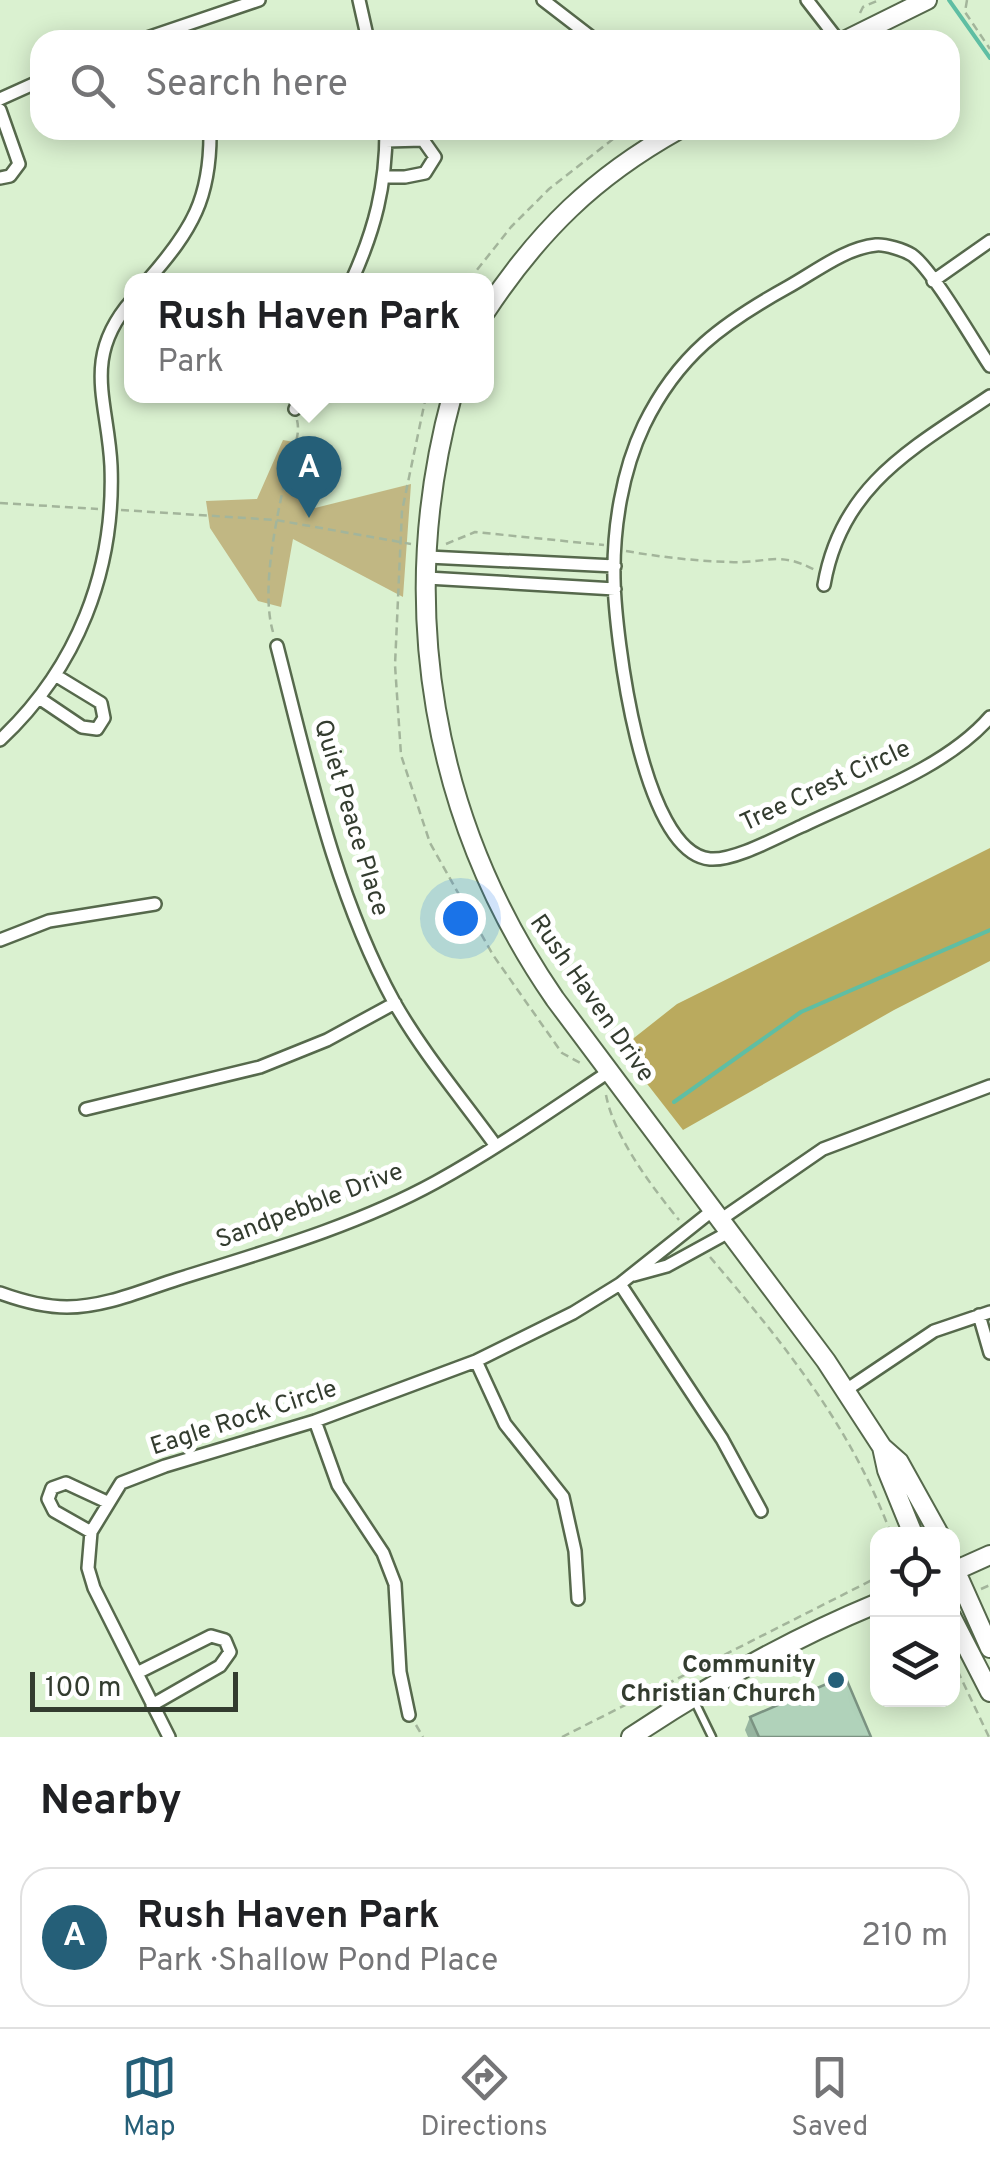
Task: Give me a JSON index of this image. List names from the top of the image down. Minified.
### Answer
{"streets":{"street":["Tree Crest Circle","Quiet Peace Place","Rush Haven Drive","Sandpebble Drive","Eagle Rock Circle"]},"crossings":[["Quiet Peace Place","Sandpebble Drive"],["Rush Haven Drive","Sandpebble Drive"],["Rush Haven Drive","Eagle Rock Circle"]],"places":["Community Christian Church"],"scale_bar":"100 m","page":{"search":"Search here","popup":["Rush Haven Park","Park"],"pins":"A","scale":"100 m","heading":"Nearby","list":[{"mark":"A","name":"Rush Haven Park","note":"Park · Shallow Pond Place","value":"210 m"}],"nav":["Map","Directions","Saved"]}}
